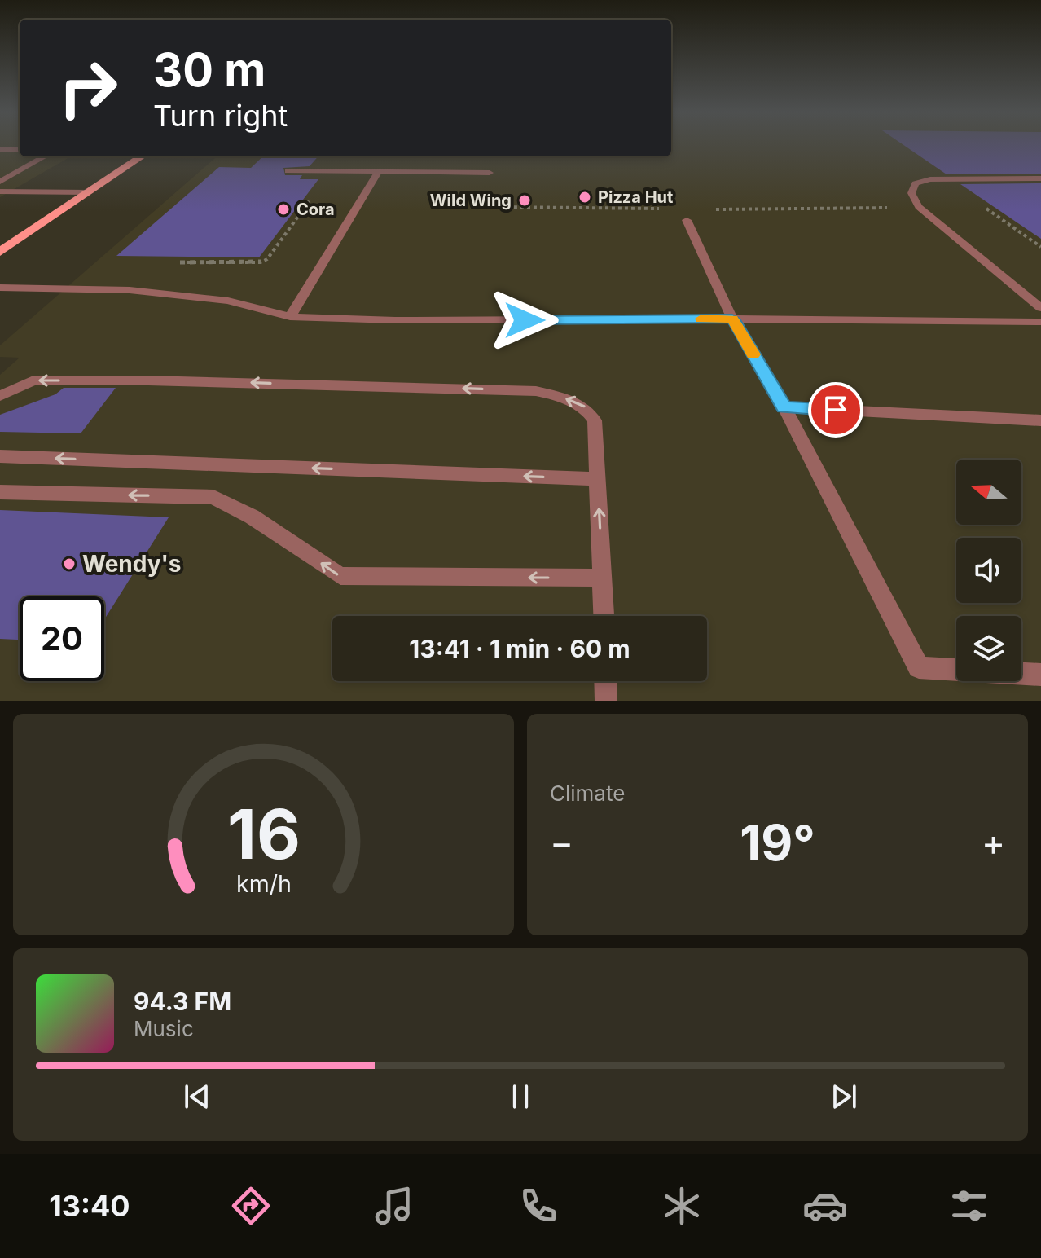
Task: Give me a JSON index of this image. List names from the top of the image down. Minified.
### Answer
{"places":["Pizza Hut","Wild Wing","Cora","Wendy's"],"north":"left","page":{"turn":["30 m","Turn right"],"limit":"20","trip":"13:41 · 1 min · 60 m","tile":"Climate","heat":["−","19°","+"],"song":["94.3 FM","Music"],"tabs":"13:40","gauge":["16","km/h"]}}
